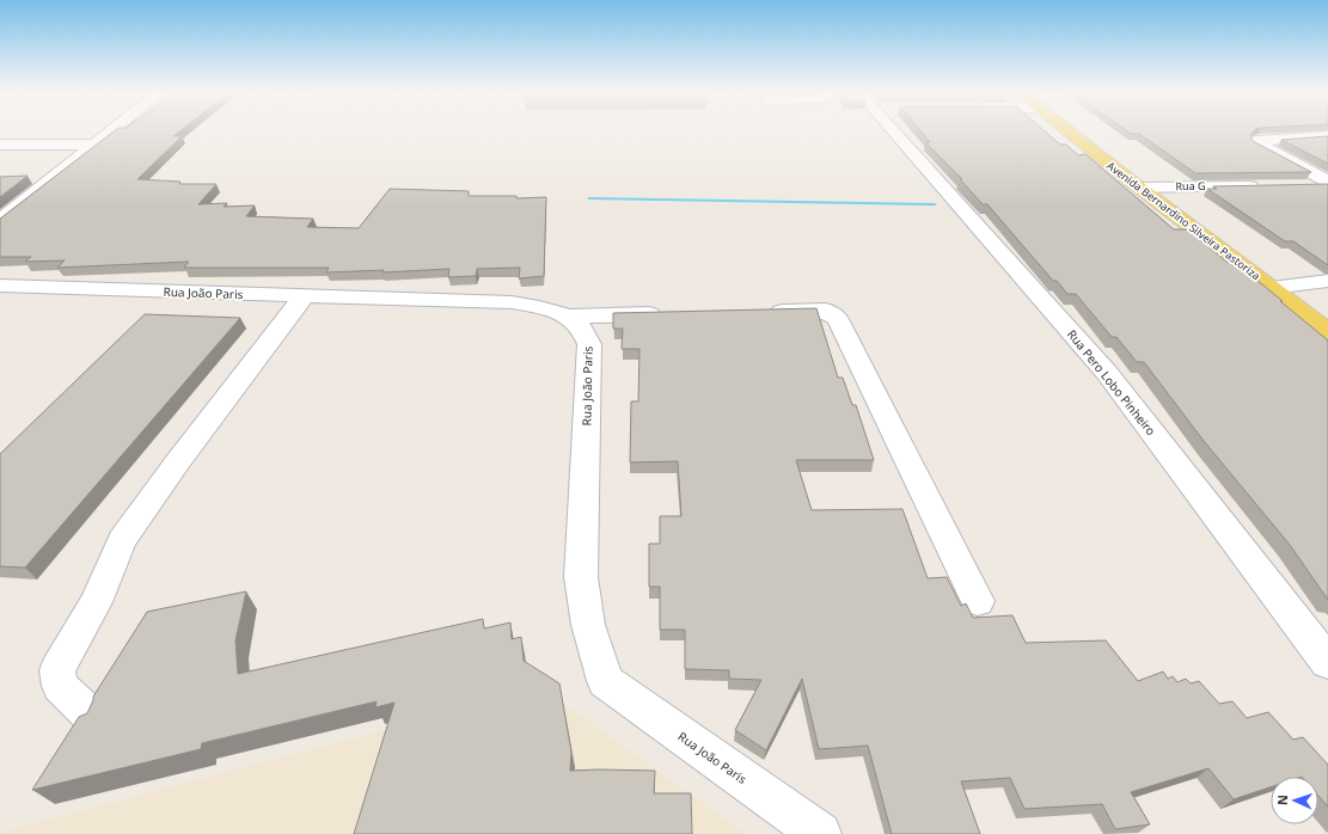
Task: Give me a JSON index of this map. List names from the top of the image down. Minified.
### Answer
{"streets":{"main road":["Avenida Bernardino Silveira Pastoriza"],"street":["Rua G","Rua João Paris","Rua Pero Lobo Pinheiro"]},"crossings":[["Rua G","Avenida Bernardino Silveira Pastoriza"]],"north":"left"}
